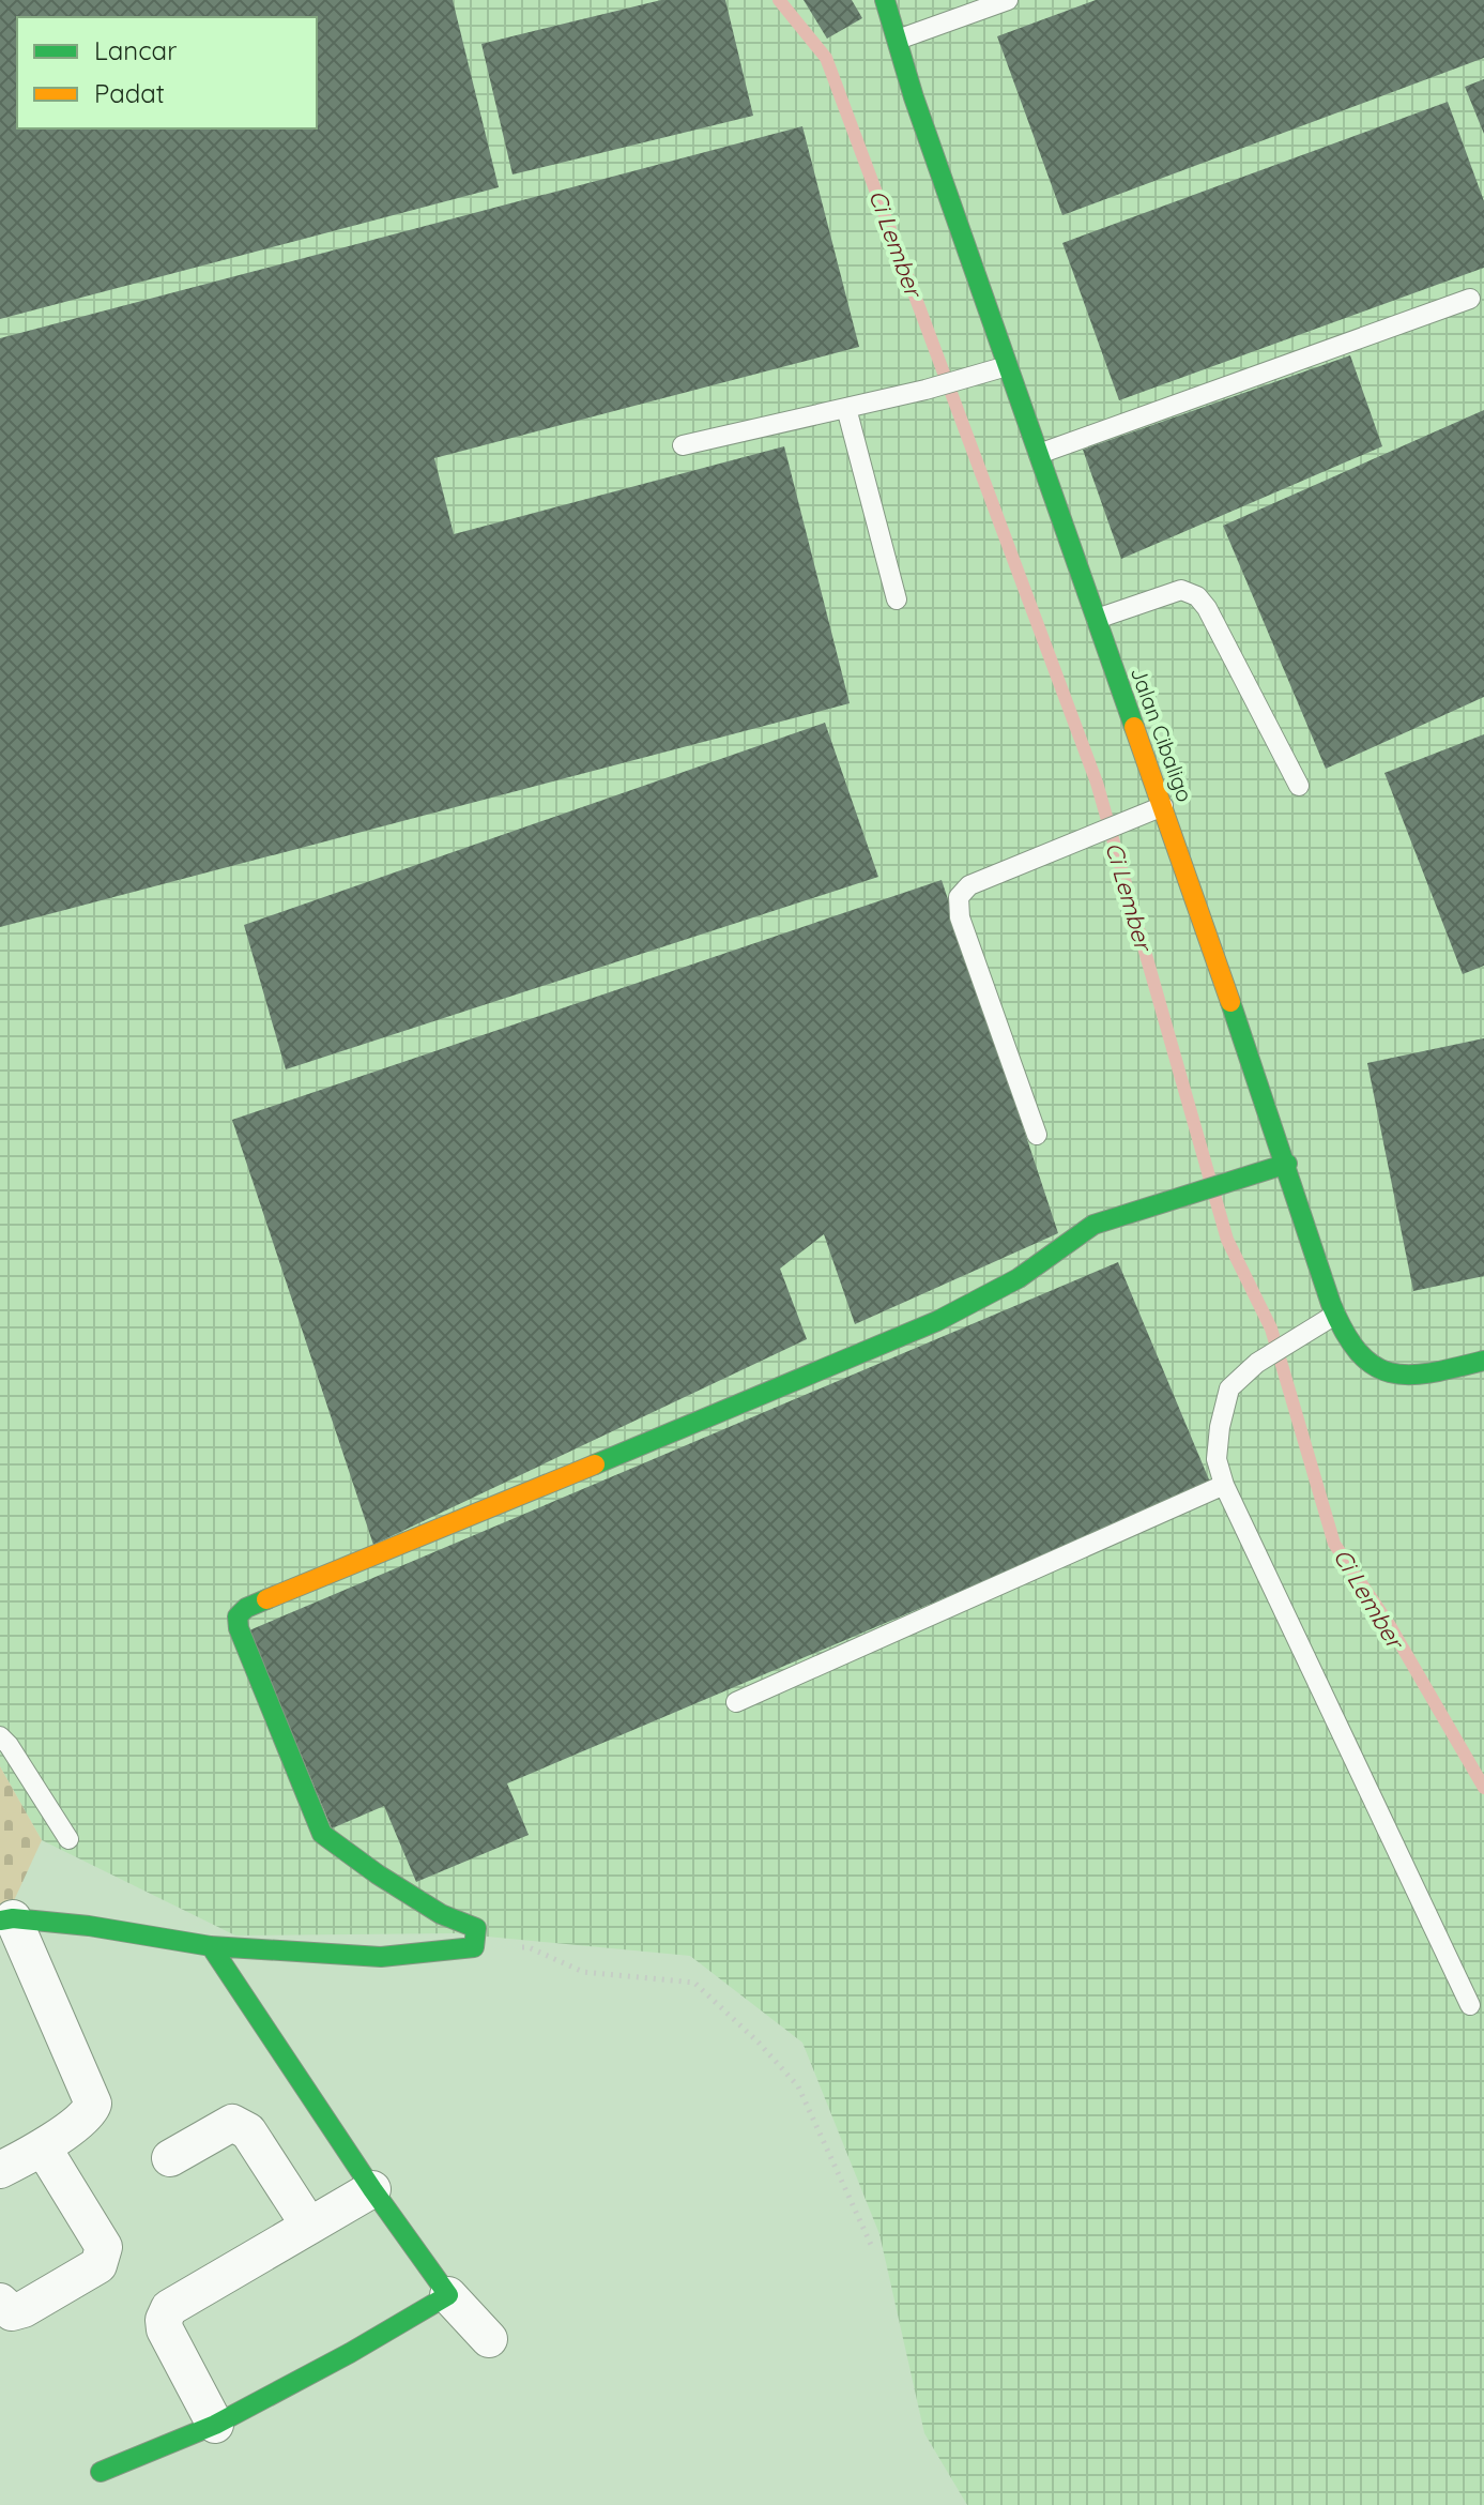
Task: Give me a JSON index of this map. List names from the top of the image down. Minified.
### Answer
{"streets":{"street":["Jalan Cibaligo"]},"water":["Ci Lember"],"legend":["Lancar","Padat"]}
